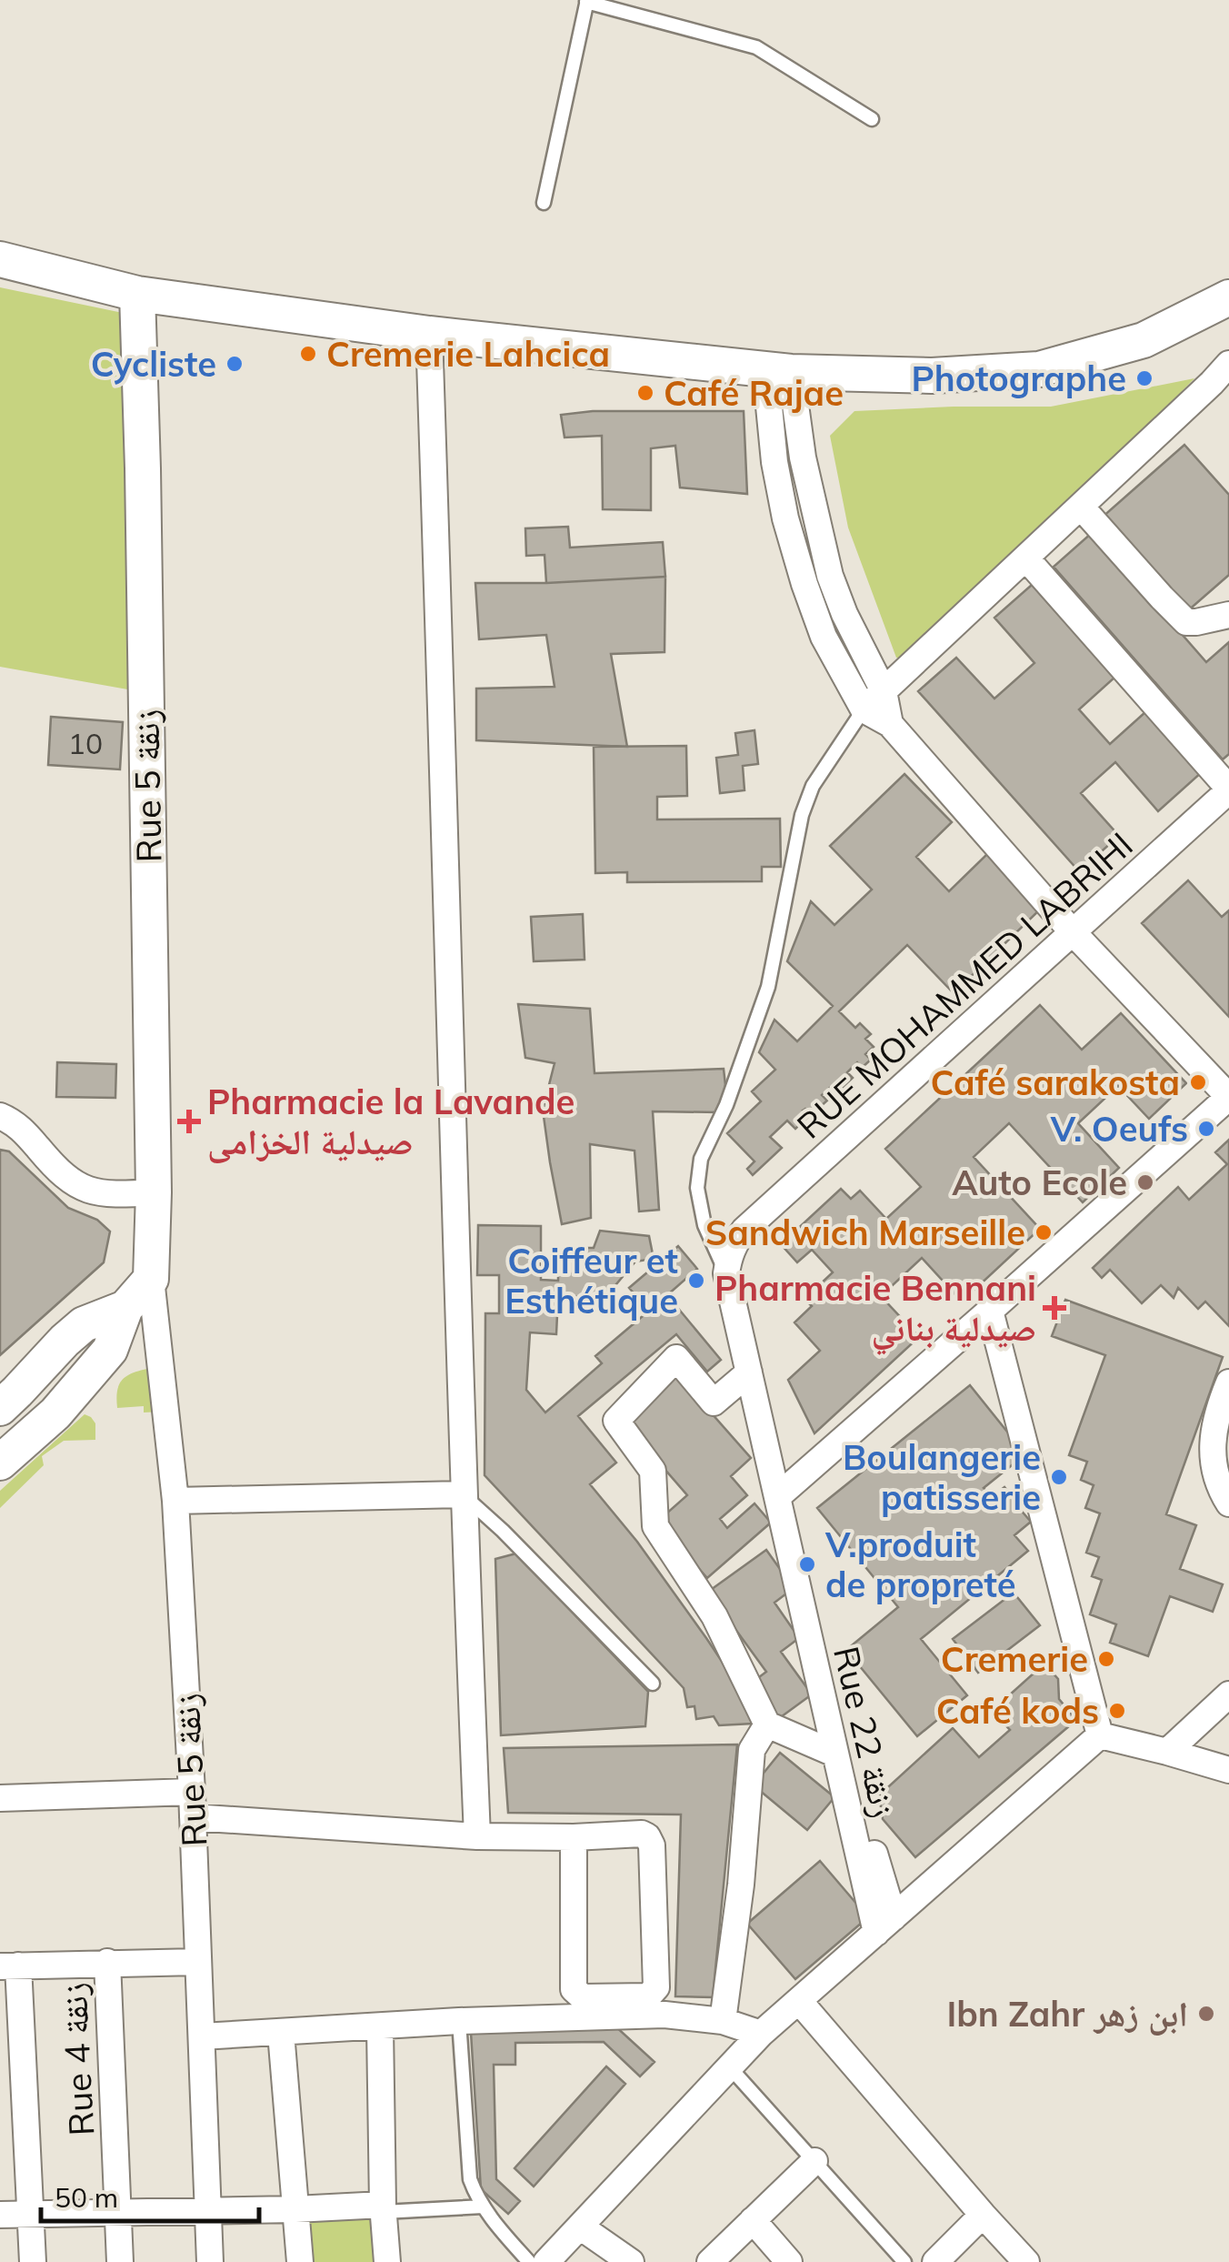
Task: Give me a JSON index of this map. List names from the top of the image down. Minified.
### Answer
{"streets":{"street":["Rue 5 زنقة","RUE MOHAMMED LABRIHI","Rue 22 زنقة","Rue 4 زنقة"]},"crossings":[["RUE MOHAMMED LABRIHI","Rue 22 زنقة"]],"places":{"other":["Cremerie Lahcica","Cycliste","Photographe","Café Rajae","Café sarakosta","V. Oeufs","Auto Ecole","Sandwich Marseille","Coiffeur et Esthétique","Boulangerie patisserie","V.produit de propreté","Cremerie","Café kods","Ibn Zahr ابن زهر"],"health":["Pharmacie la Lavande صيدلية الخزامى","Pharmacie Bennani صيدلية بناني"]},"house_numbers":["10"],"scale_bar":"50 m"}
